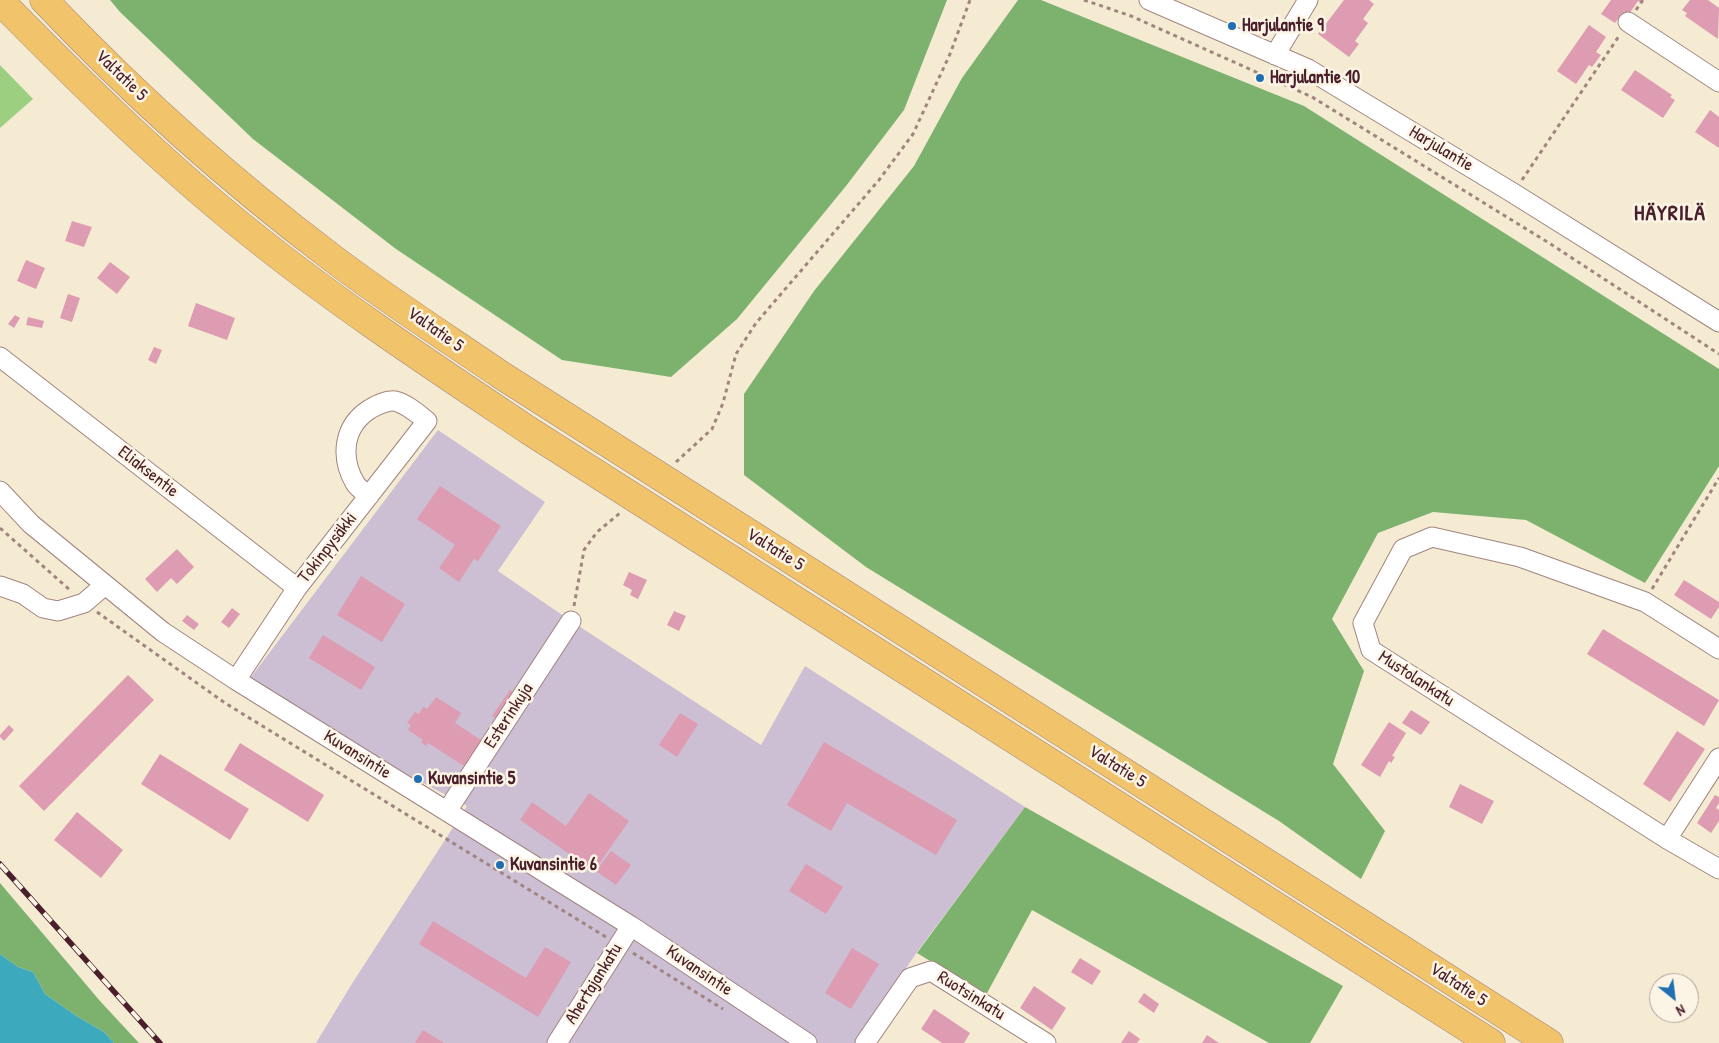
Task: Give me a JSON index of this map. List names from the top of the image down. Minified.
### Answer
{"streets":{"highway":["Valtatie 5"],"street":["Harjulantie","Eliaksentie","Tokinpysäkki","Mustolankatu","Esterinkuja","Kuvansintie","Ahertajankatu","Ruotsinkatu"]},"crossings":[["Eliaksentie","Tokinpysäkki"],["Tokinpysäkki","Kuvansintie"],["Esterinkuja","Kuvansintie"],["Kuvansintie","Ahertajankatu"]],"districts":["HÄYRILÄ"],"places":["Harjulantie 9","Harjulantie 10","Kuvansintie 5","Kuvansintie 6"],"north":"bottom right"}
